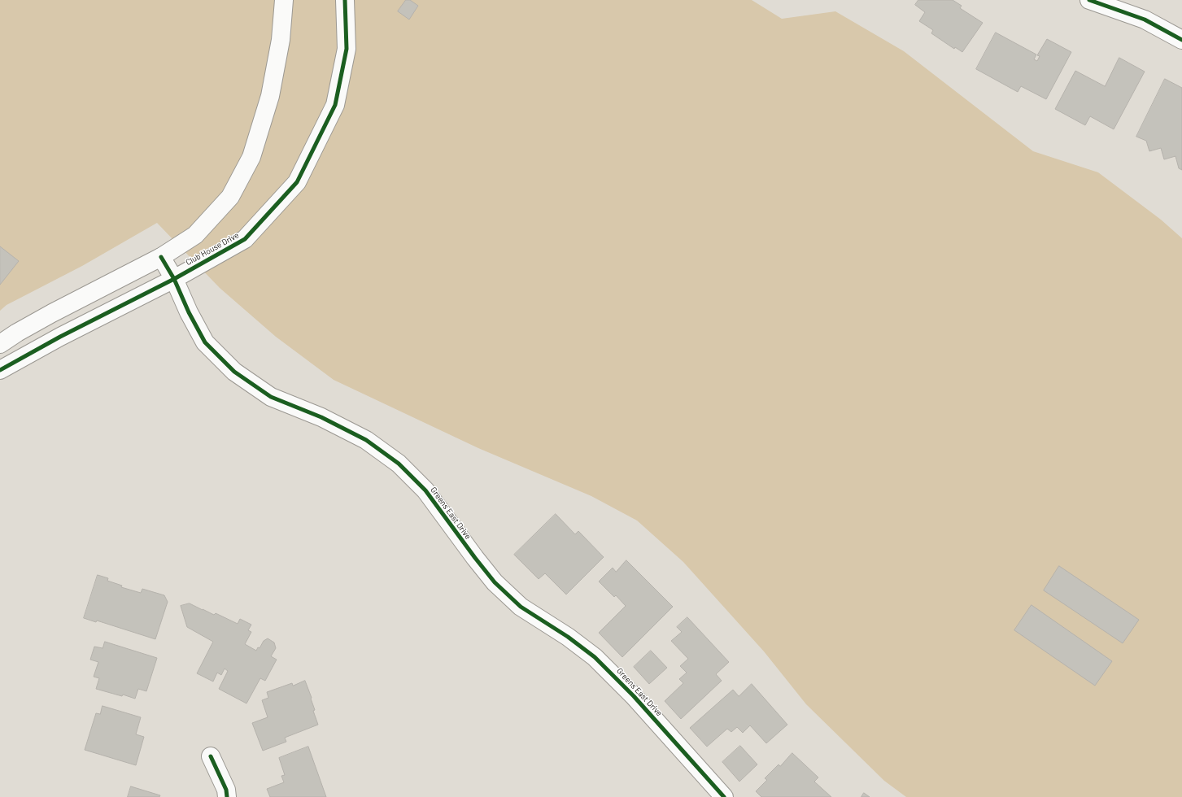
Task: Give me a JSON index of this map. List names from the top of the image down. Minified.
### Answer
{"streets":{"street":["Club House Drive","Greens East Drive"]},"crossings":[["Club House Drive","Greens East Drive"]]}
